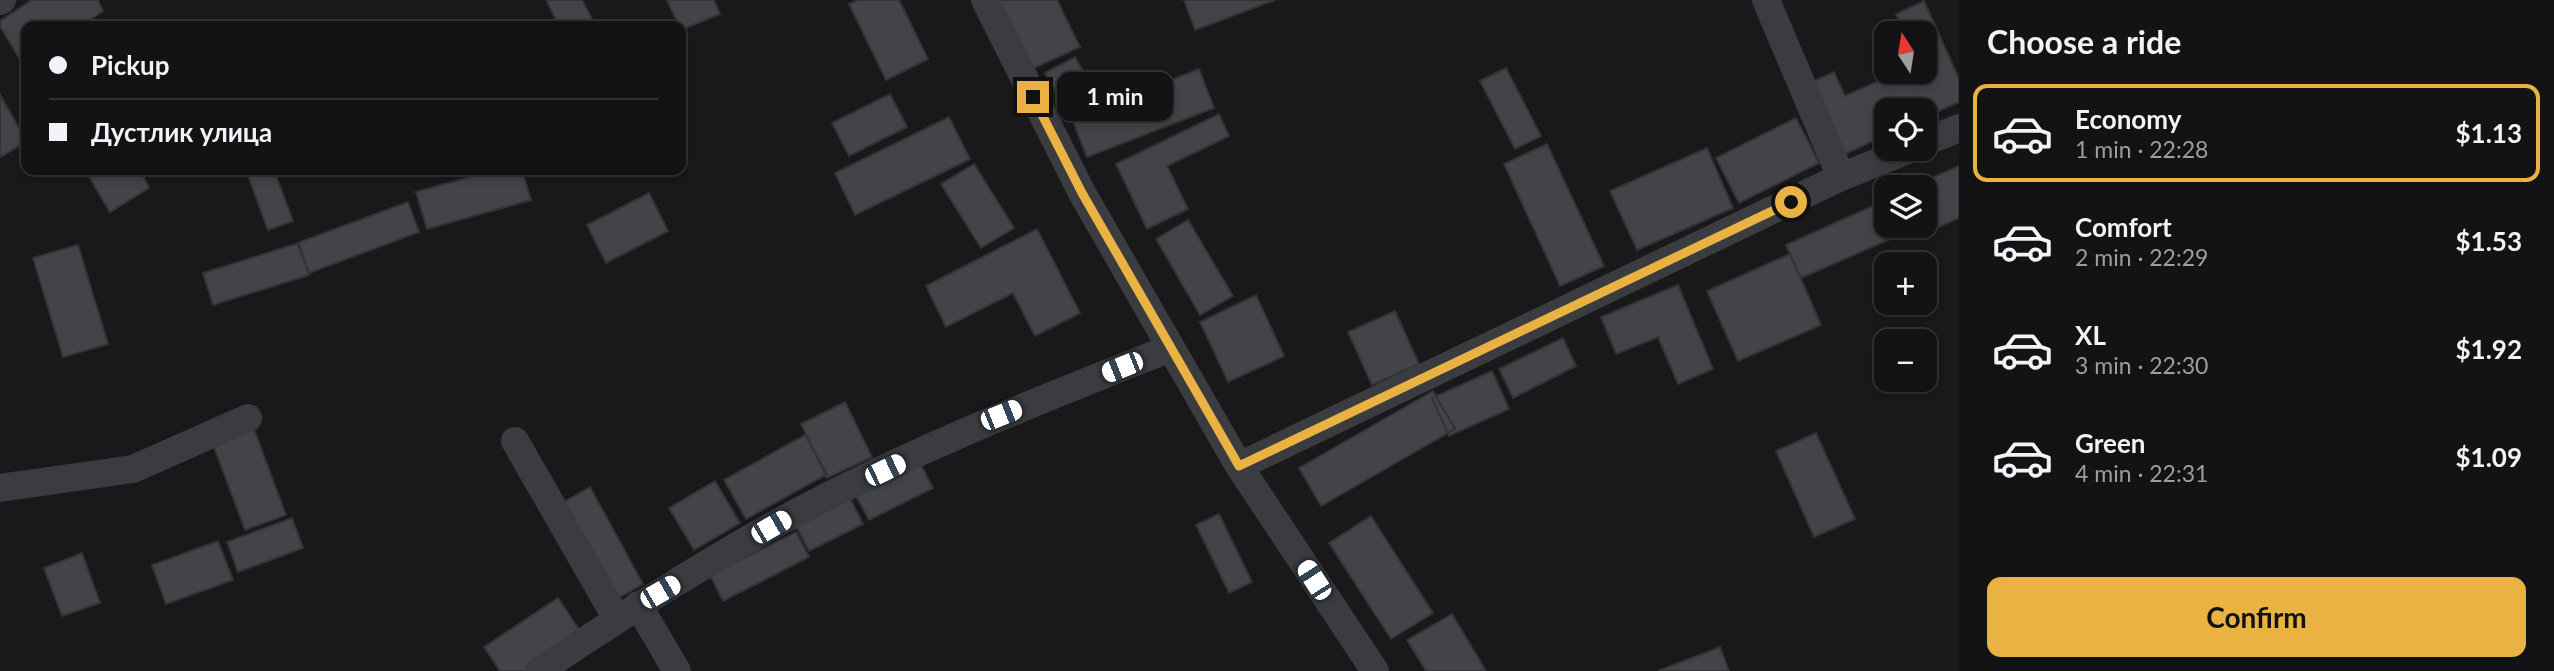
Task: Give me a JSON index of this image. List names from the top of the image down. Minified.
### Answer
{"north":"top","page":{"heading":"Choose a ride","map_buttons":["+","−"],"banner":["Pickup","Дустлик улица"],"bubble":"1 min","list":[{"name":"Economy","note":"1 min · 22:28","value":"$1.13"},{"name":"Comfort","note":"2 min · 22:29","value":"$1.53"},{"name":"XL","note":"3 min · 22:30","value":"$1.92"},{"name":"Green","note":"4 min · 22:31","value":"$1.09"}],"buttons":"Confirm"}}
